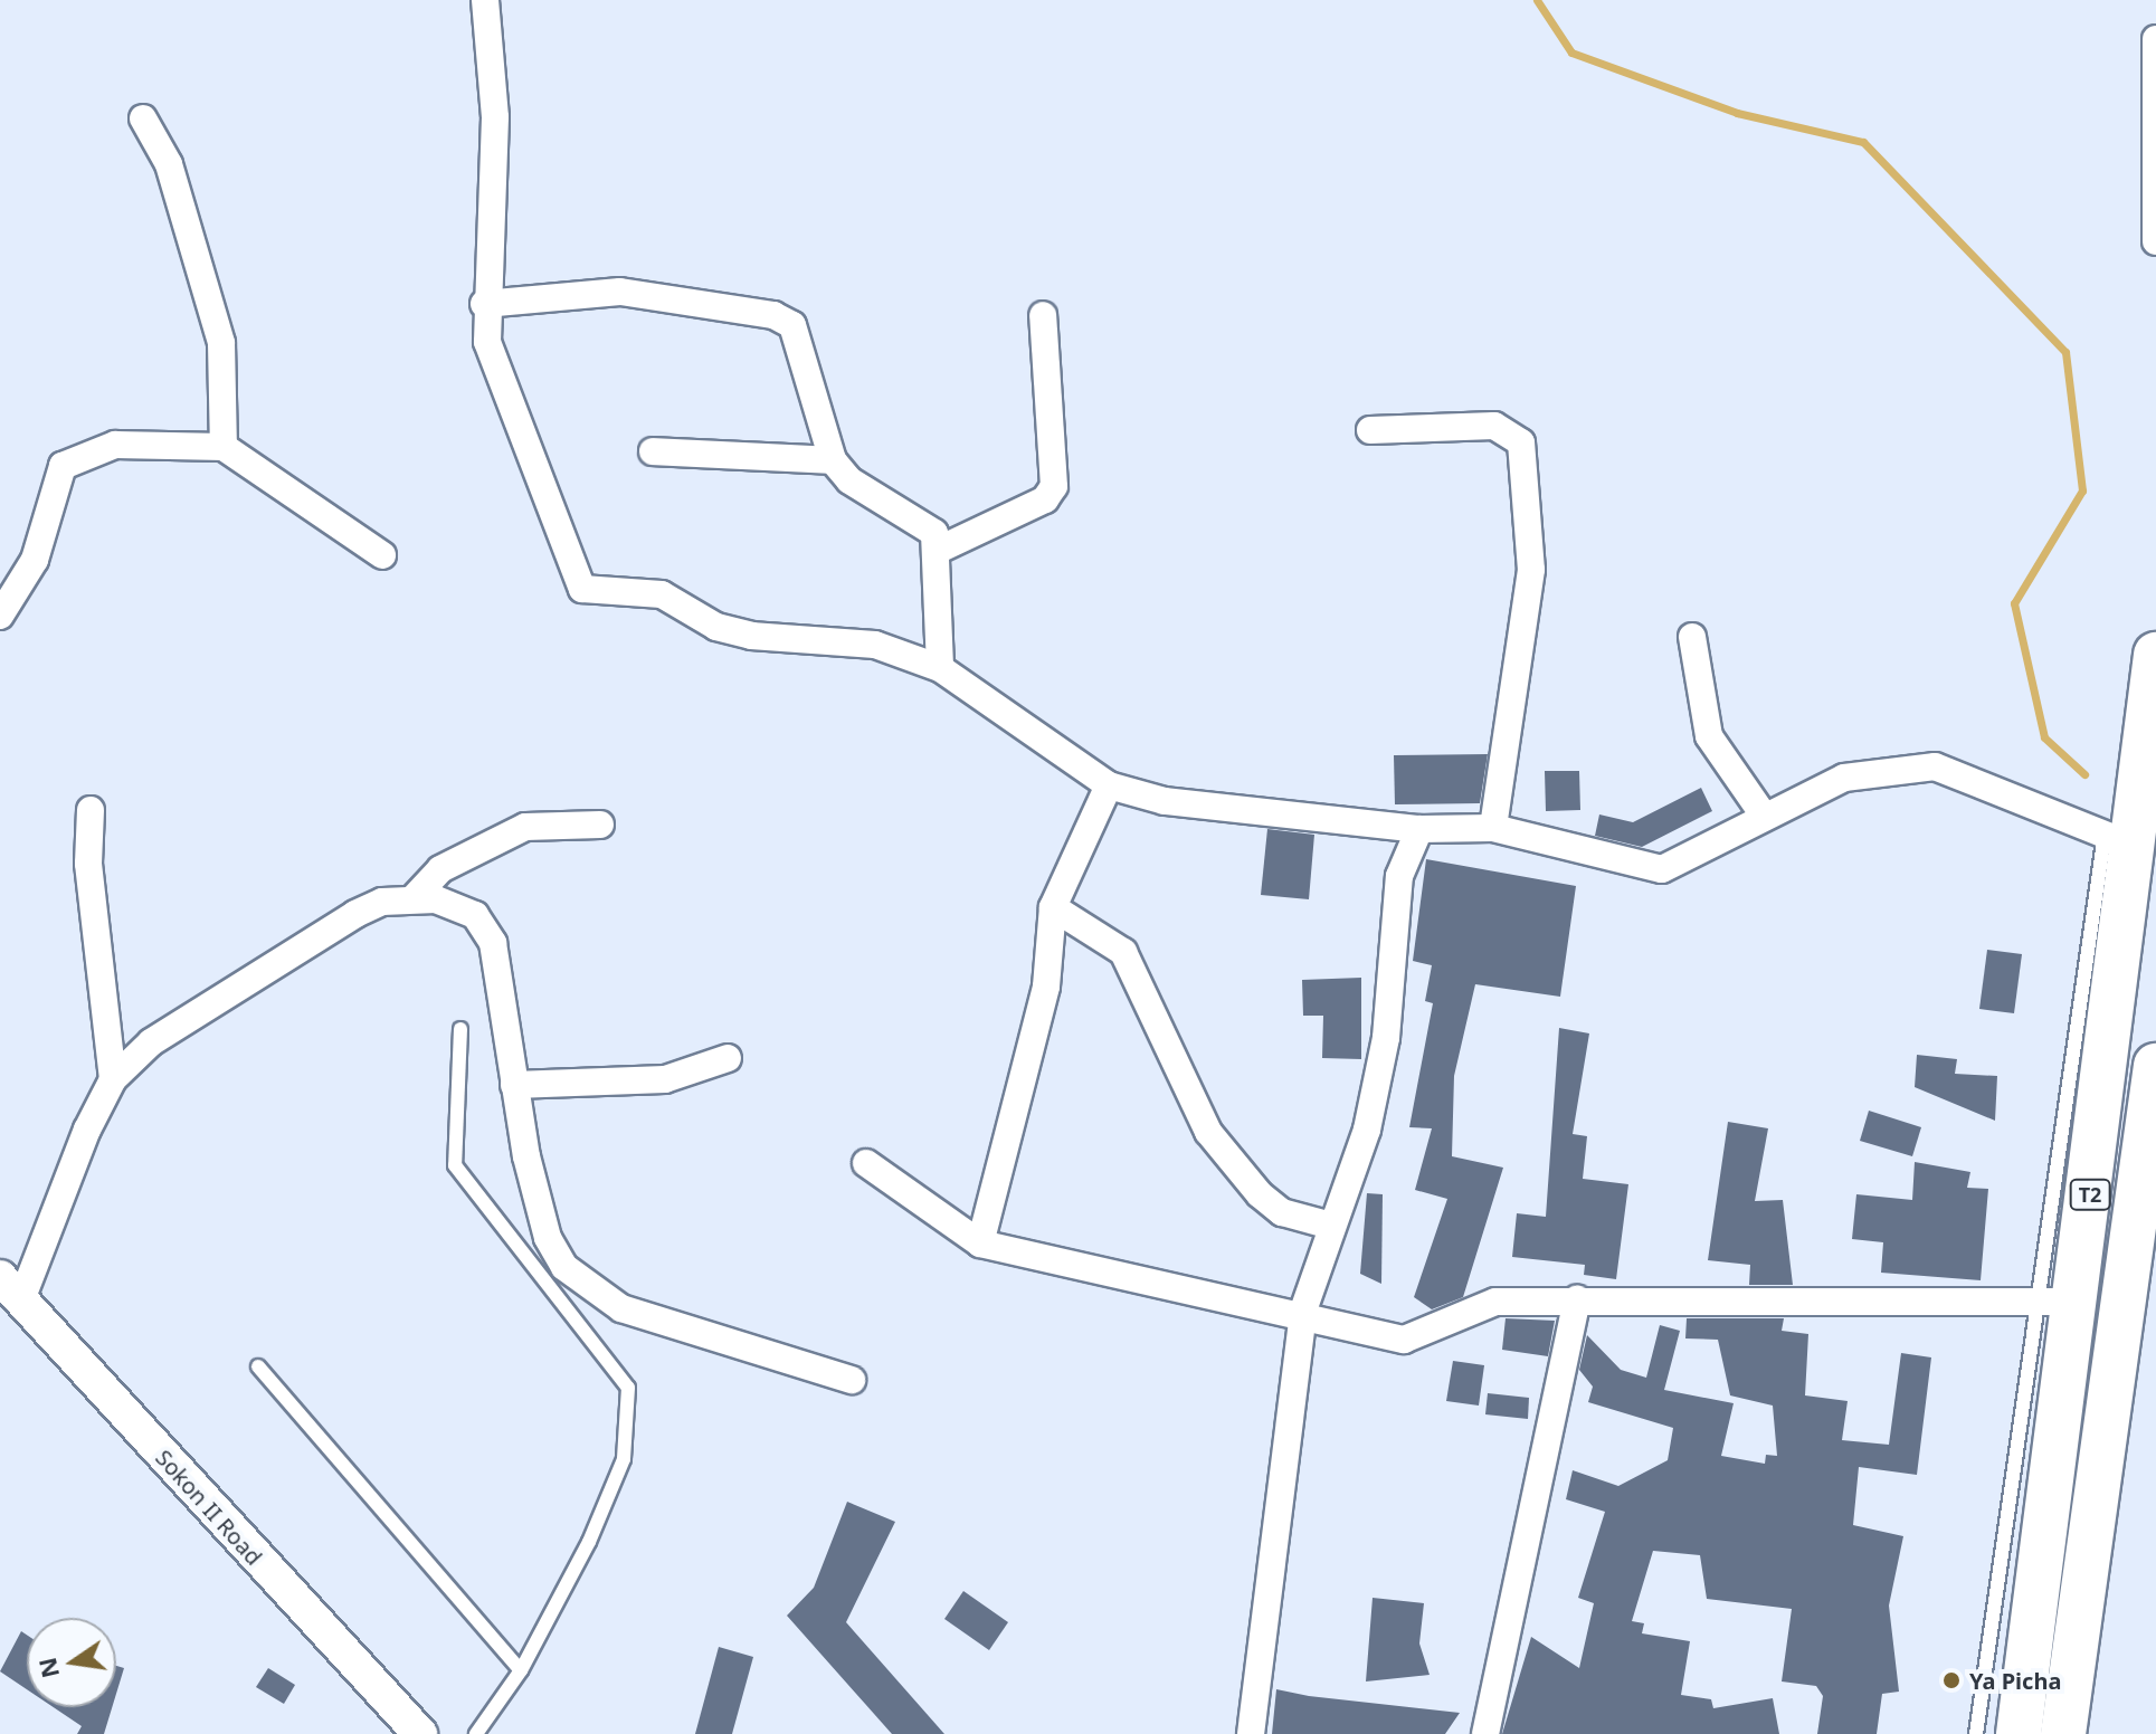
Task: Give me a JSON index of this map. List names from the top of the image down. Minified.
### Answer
{"streets":{"highway":["T2"],"street":["Sokon II Road"]},"places":["Ya Picha"],"north":"left"}
